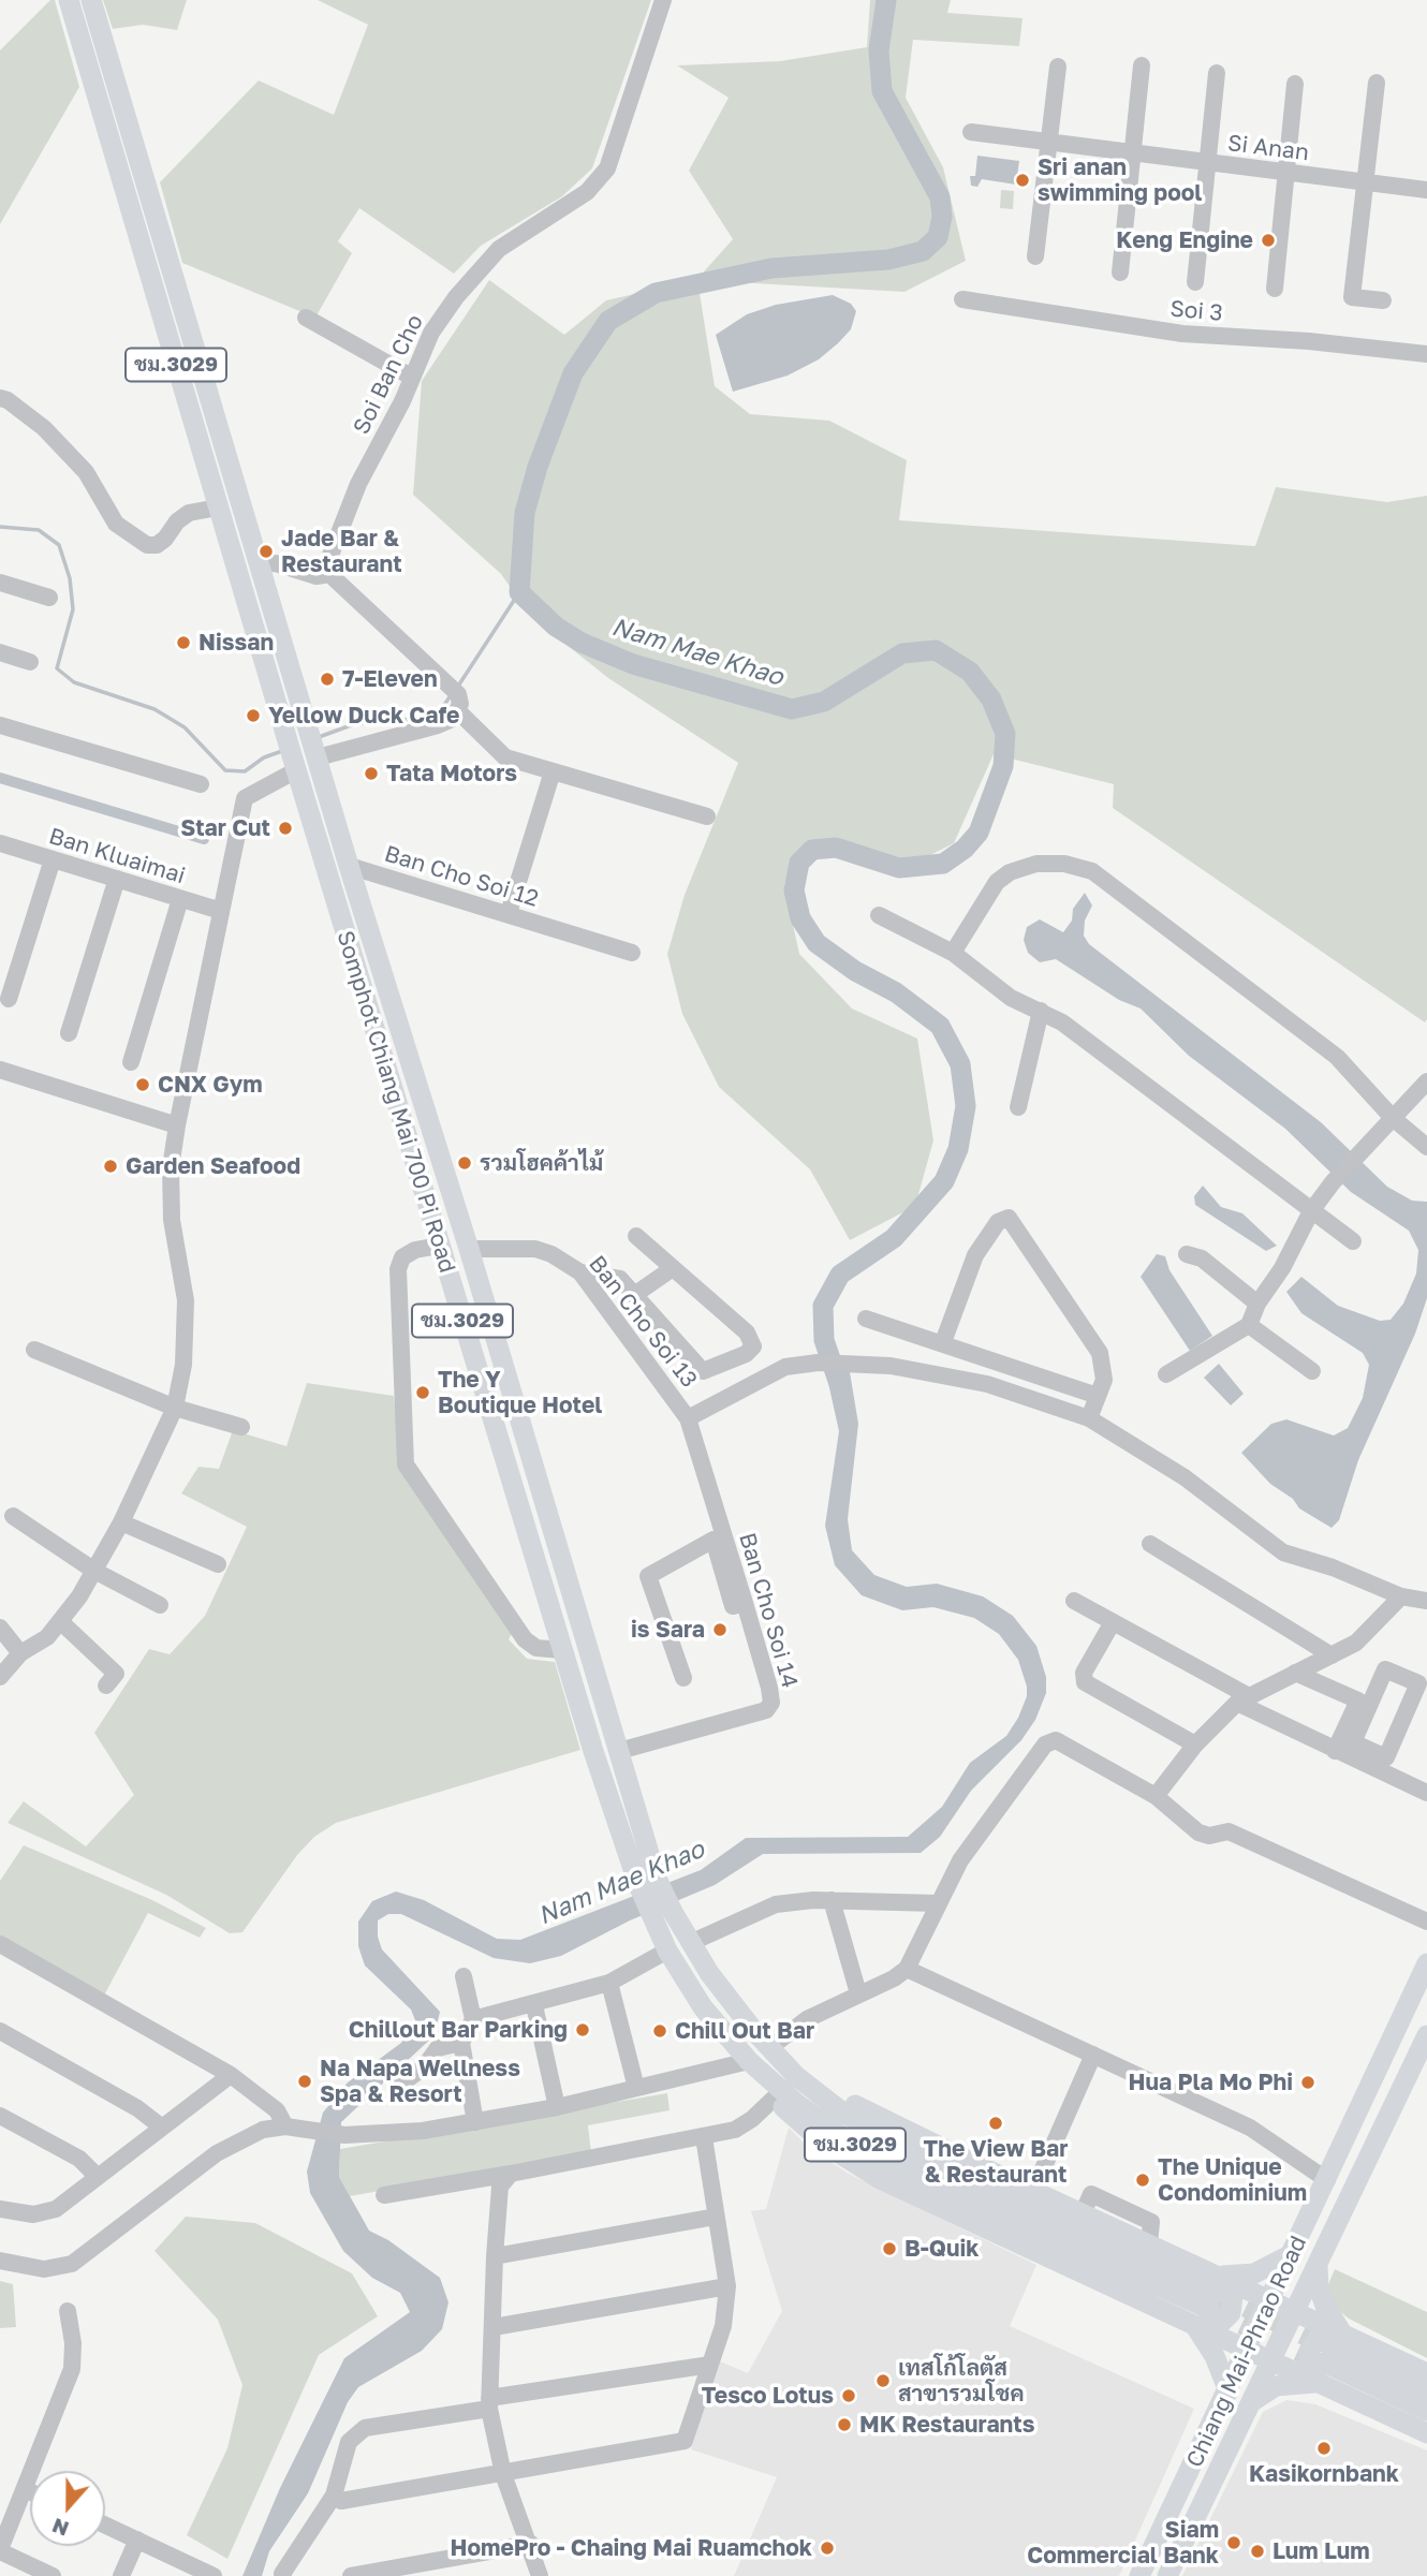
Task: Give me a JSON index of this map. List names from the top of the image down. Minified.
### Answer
{"streets":{"main road":["ชม.3029","Somphot Chiang Mai 700 Pi Road","Chiang Mai-Phrao Road"],"street":["Si Anan","Soi 3","Soi Ban Cho","Ban Kluaimai","Ban Cho Soi 12","Ban Cho Soi 13","Ban Cho Soi 14"]},"crossings":[["Ban Cho Soi 12","Somphot Chiang Mai 700 Pi Road"],["Somphot Chiang Mai 700 Pi Road","Ban Cho Soi 13"],["Somphot Chiang Mai 700 Pi Road","Ban Cho Soi 14"],["Ban Cho Soi 13","Ban Cho Soi 14"]],"water":["Nam Mae Khao"],"places":["Sri anan swimming pool","Keng Engine","Jade Bar & Restaurant","Nissan","7-Eleven","Yellow Duck Cafe","Tata Motors","Star Cut","CNX Gym","รวมโฮคค้าไม้","Garden Seafood","The Y Boutique Hotel","is Sara","Chillout Bar Parking","Chill Out Bar","Na Napa Wellness Spa & Resort","Hua Pla Mo Phi","The View Bar & Restaurant","The Unique Condominium","B-Quik","เทสโก้โลตัส สาขารวมโชค","Tesco Lotus","MK Restaurants","Kasikornbank","Siam Commercial Bank","HomePro - Chaing Mai Ruamchok","Lum Lum"],"north":"bottom"}
